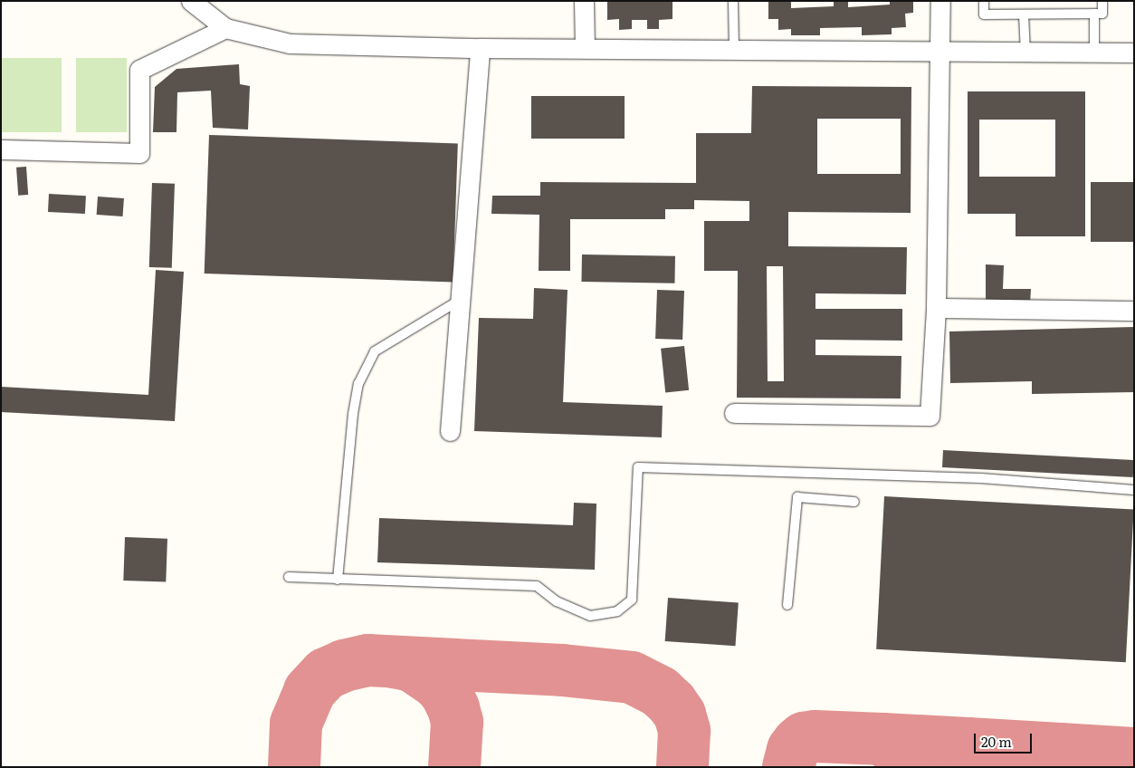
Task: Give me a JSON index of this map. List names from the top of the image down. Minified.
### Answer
{"scale_bar":"20 m"}
